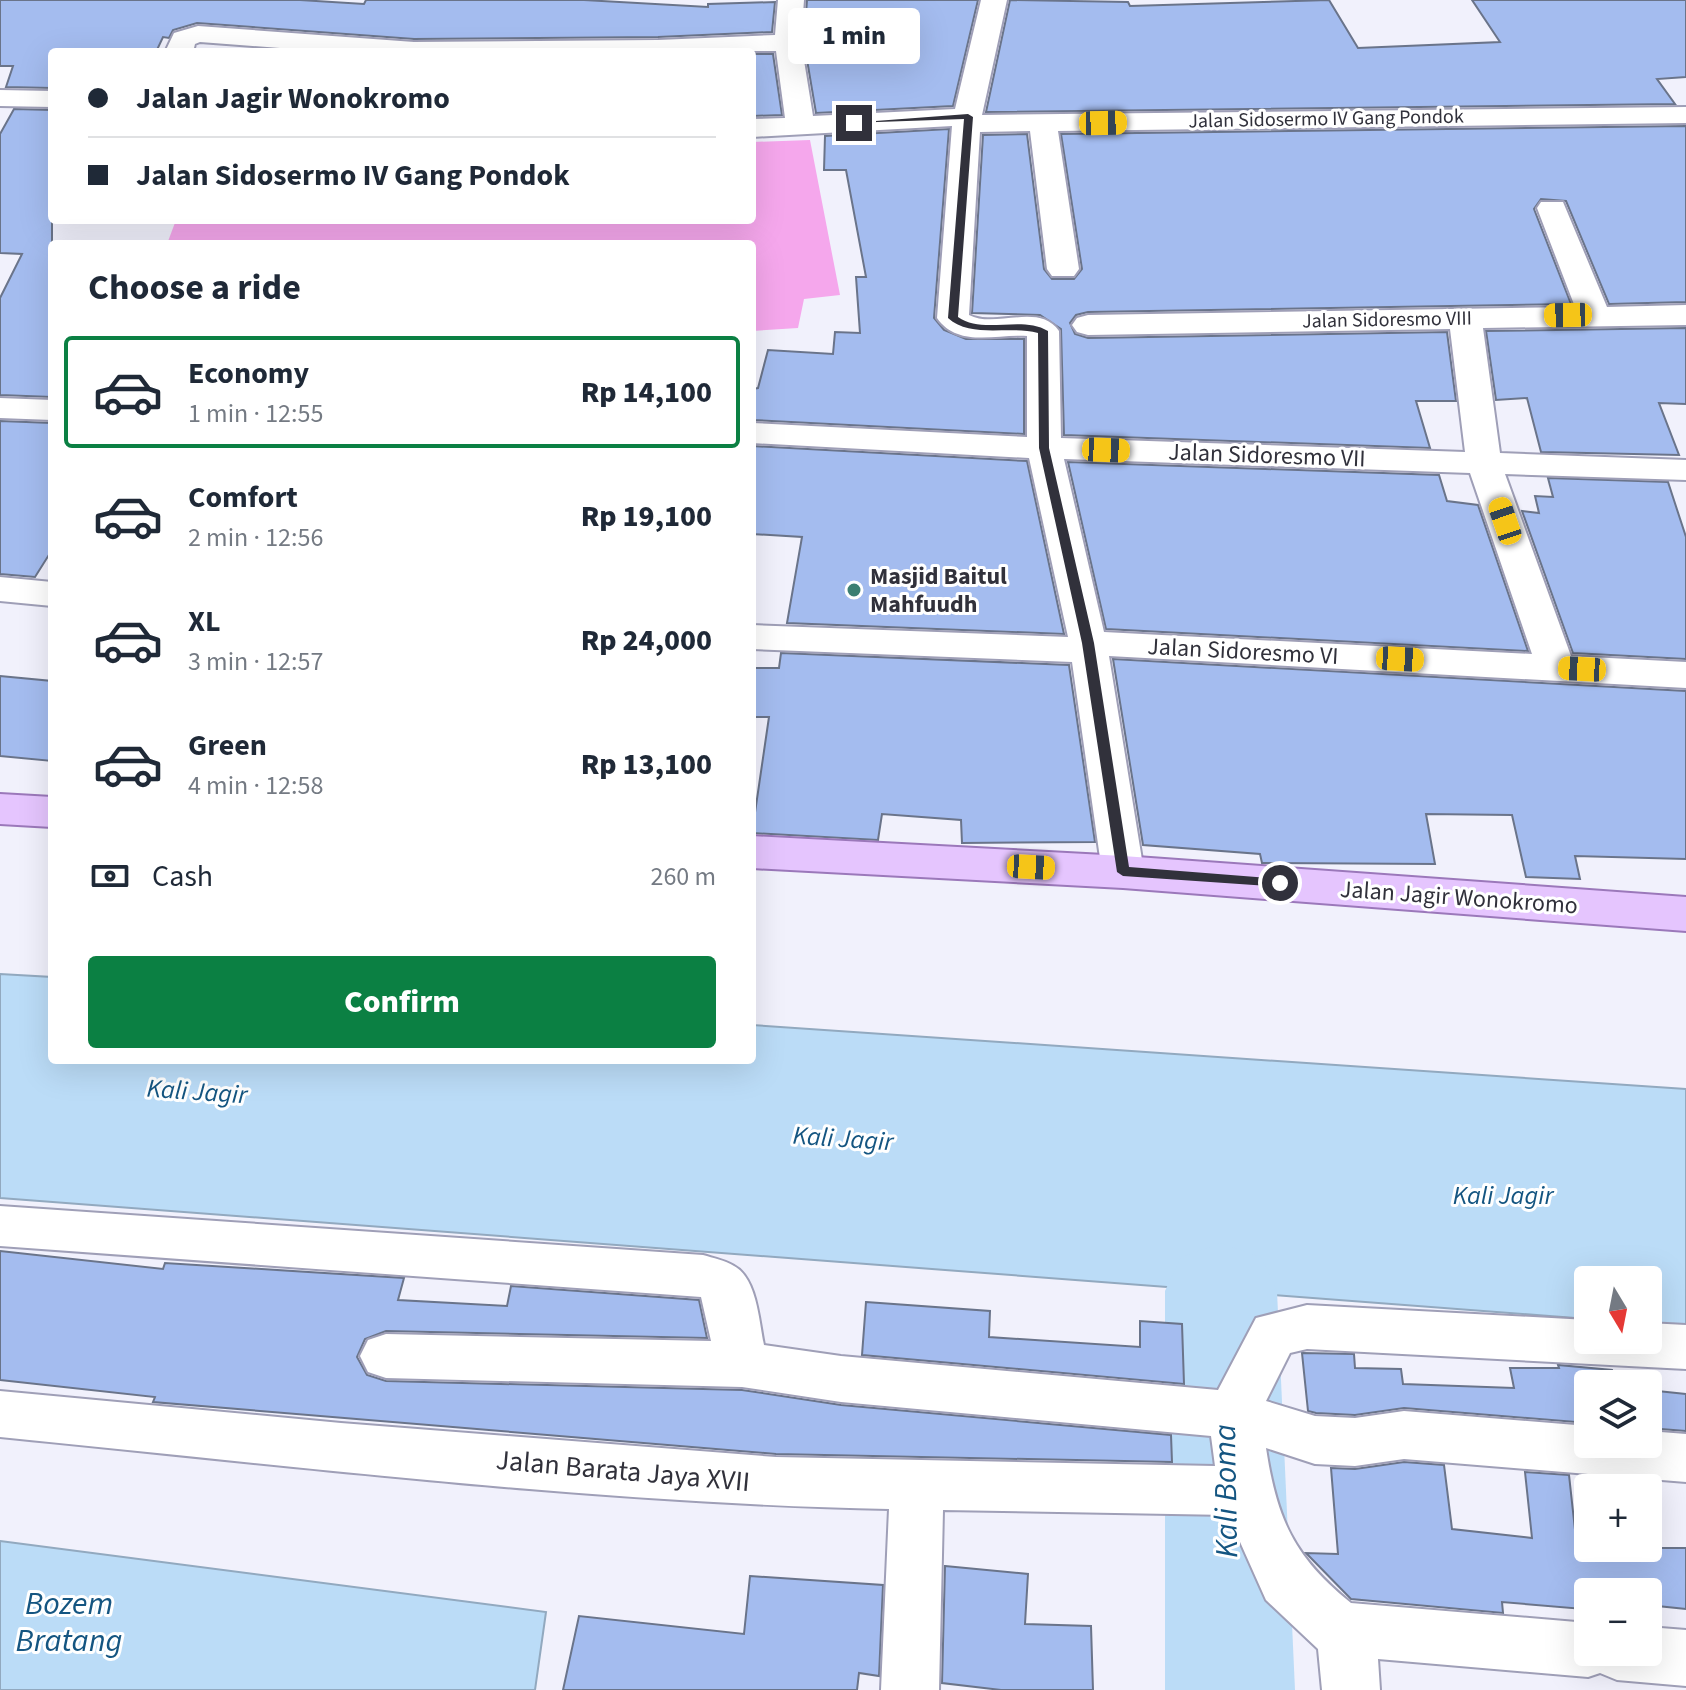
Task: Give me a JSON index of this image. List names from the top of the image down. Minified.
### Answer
{"streets":{"main road":["Jalan Jagir Wonokromo"],"street":["Jalan Sidosermo IV Gang Pondok","Jalan Sidoresmo VIII","Jalan Sidoresmo VII","Jalan Sidoresmo VI","Jalan Barata Jaya XVII"]},"water":["Kali Jagir","Kali Boma","Bozem Bratang"],"places":["Masjid Baitul Mahfuudh"],"north":"bottom","page":{"bubble":"1 min","banner":["Jalan Jagir Wonokromo","Jalan Sidosermo IV Gang Pondok"],"heading":"Choose a ride","list":[{"name":"Economy","note":"1 min · 12:55","value":"Rp 14,100"},{"name":"Comfort","note":"2 min · 12:56","value":"Rp 19,100"},{"name":"XL","note":"3 min · 12:57","value":"Rp 24,000"},{"name":"Green","note":"4 min · 12:58","value":"Rp 13,100"}],"pay":["Cash","260 m"],"buttons":"Confirm","map_buttons":["+","−"]}}
